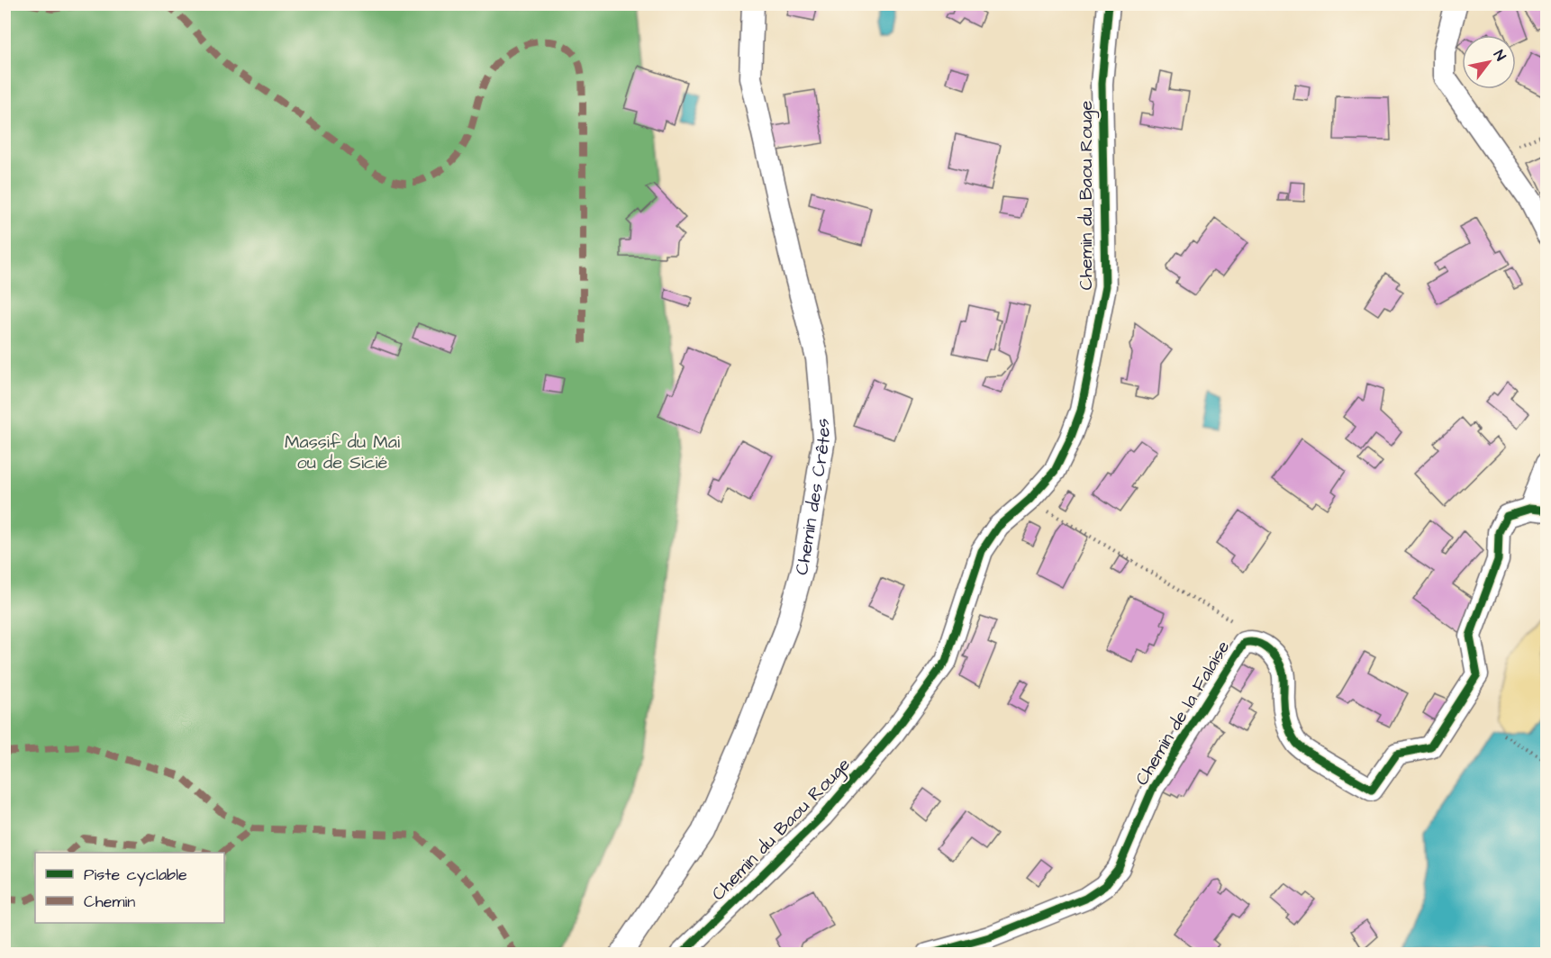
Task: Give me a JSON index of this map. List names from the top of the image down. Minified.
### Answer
{"streets":{"street":["Chemin du Baou Rouge","Chemin des Crêtes","Chemin de la Falaise"]},"parks":["Massif du Mai ou de Sicié"],"legend":["Piste cyclable","Chemin"],"north":"top right"}
